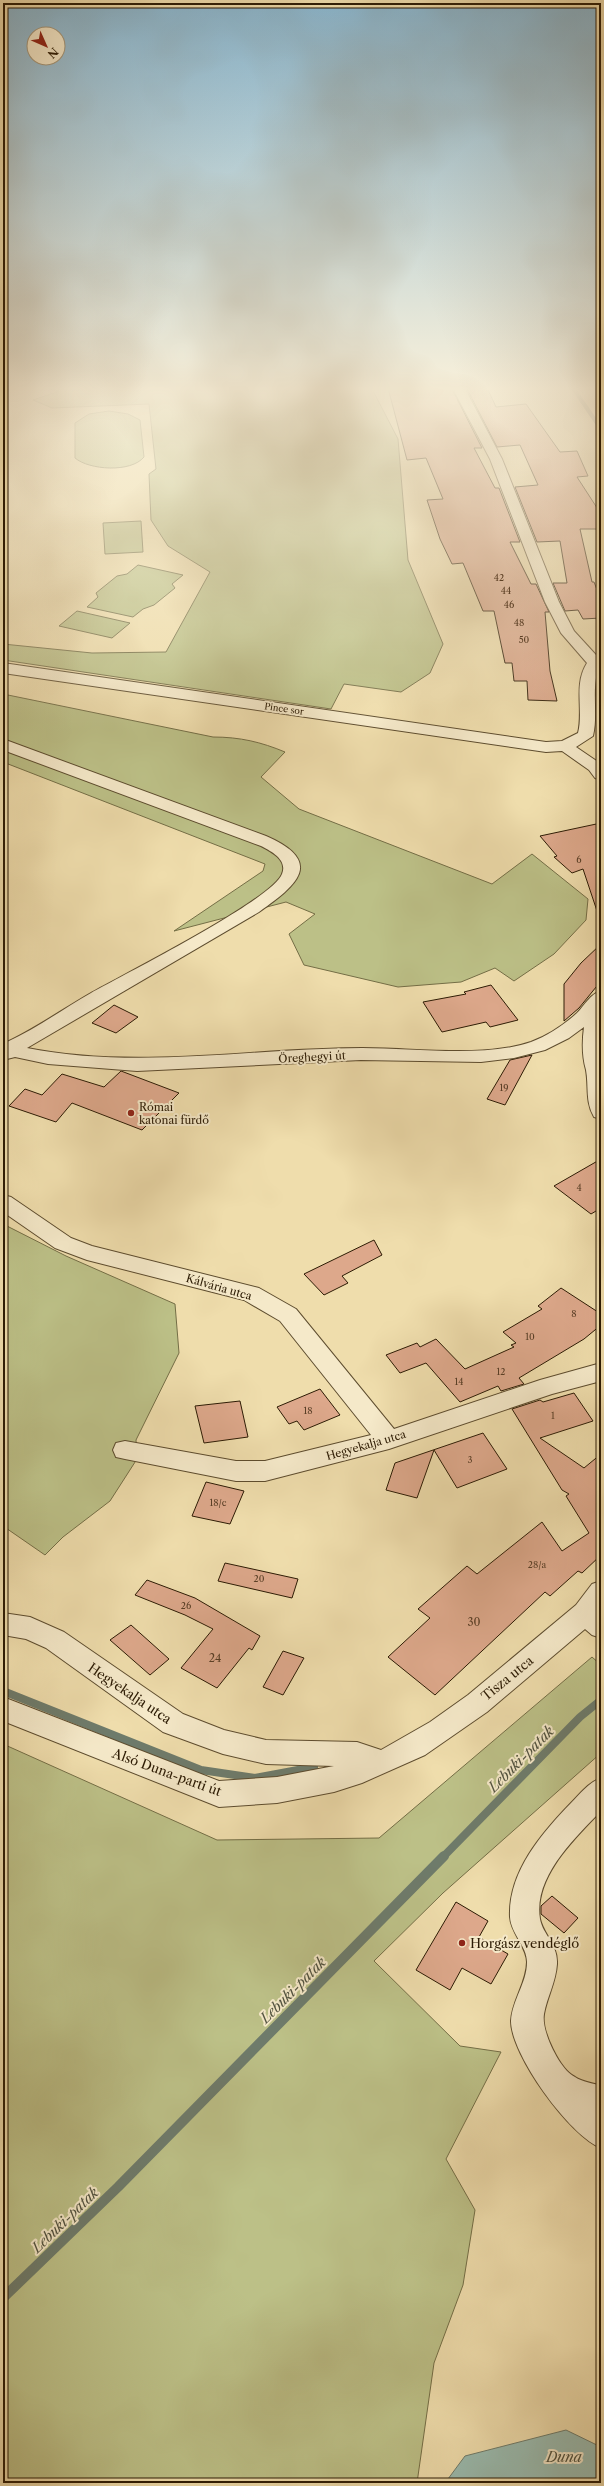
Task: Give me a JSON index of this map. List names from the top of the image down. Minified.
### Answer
{"streets":{"street":["Pince sor","Öreghegyi út","Kálvária utca","Hegyekalja utca","Tisza utca","Alsó Duna-parti út"]},"crossings":[["Kálvária utca","Hegyekalja utca"],["Hegyekalja utca","Tisza utca"],["Hegyekalja utca","Alsó Duna-parti út"],["Tisza utca","Alsó Duna-parti út"]],"water":["Lebuki-patak","Duna"],"places":["Római katonai fürdő","Horgász vendéglő"],"house_numbers":["42","44","46","48","50","6","19","4","8","10","12","14","18","1","3","18/c","28/a","20","26","30","24"],"north":"bottom right"}
